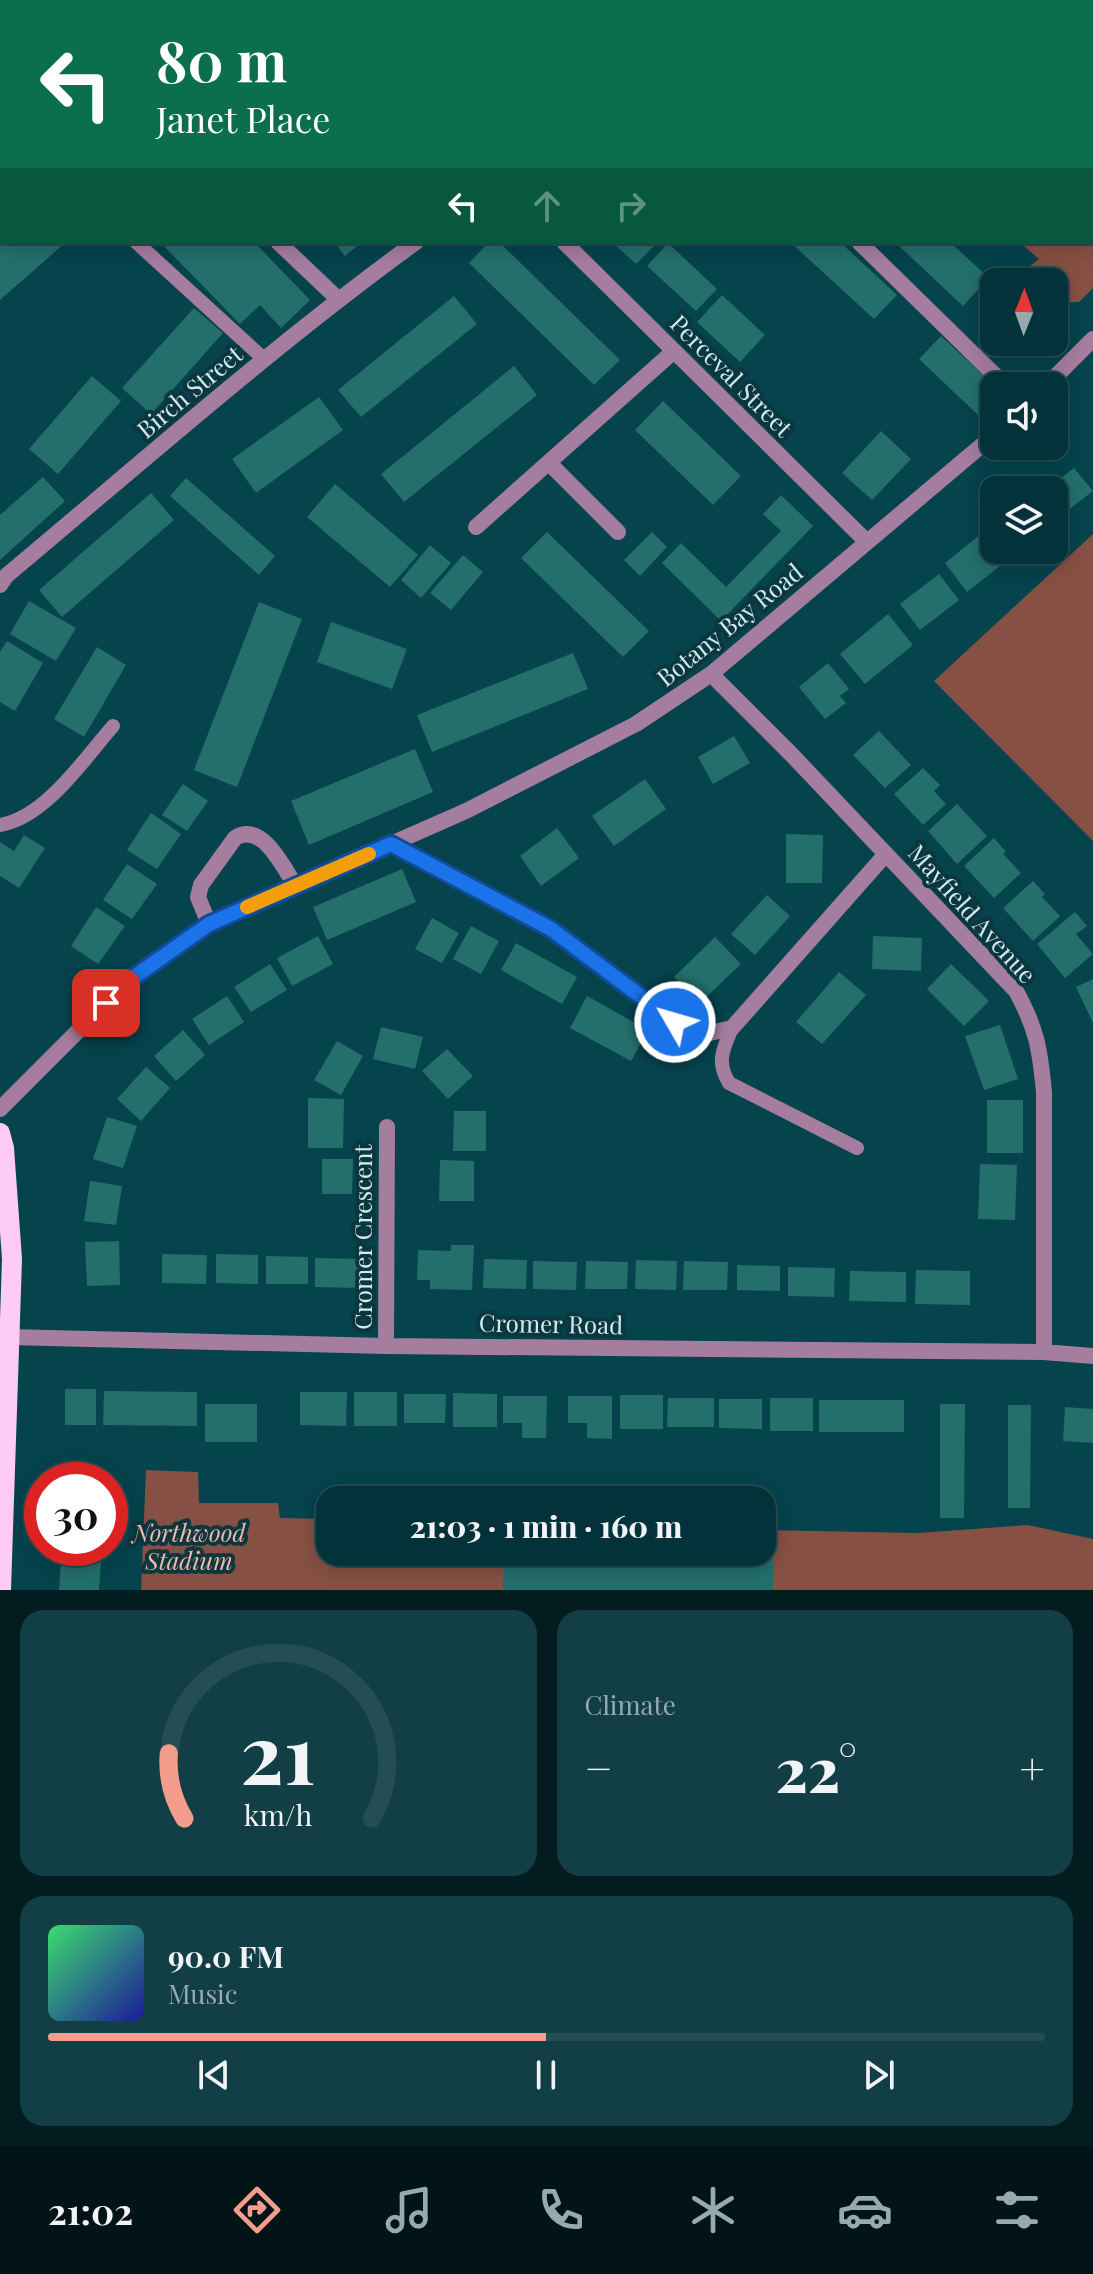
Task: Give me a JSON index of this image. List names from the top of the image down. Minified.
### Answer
{"streets":{"street":["Perceval Street","Birch Street","Botany Bay Road","Mayfield Avenue","Cromer Crescent","Cromer Road"]},"crossings":[["Perceval Street","Botany Bay Road"],["Botany Bay Road","Mayfield Avenue"],["Mayfield Avenue","Cromer Road"],["Cromer Crescent","Cromer Road"]],"parks":["Northwood Stadium"],"north":"top","page":{"turn":["80 m","Janet Place"],"limit":"30","trip":"21:03 · 1 min · 160 m","tile":"Climate","heat":["−","22°","+"],"song":["90.0 FM","Music"],"tabs":"21:02","gauge":["21","km/h"]}}
